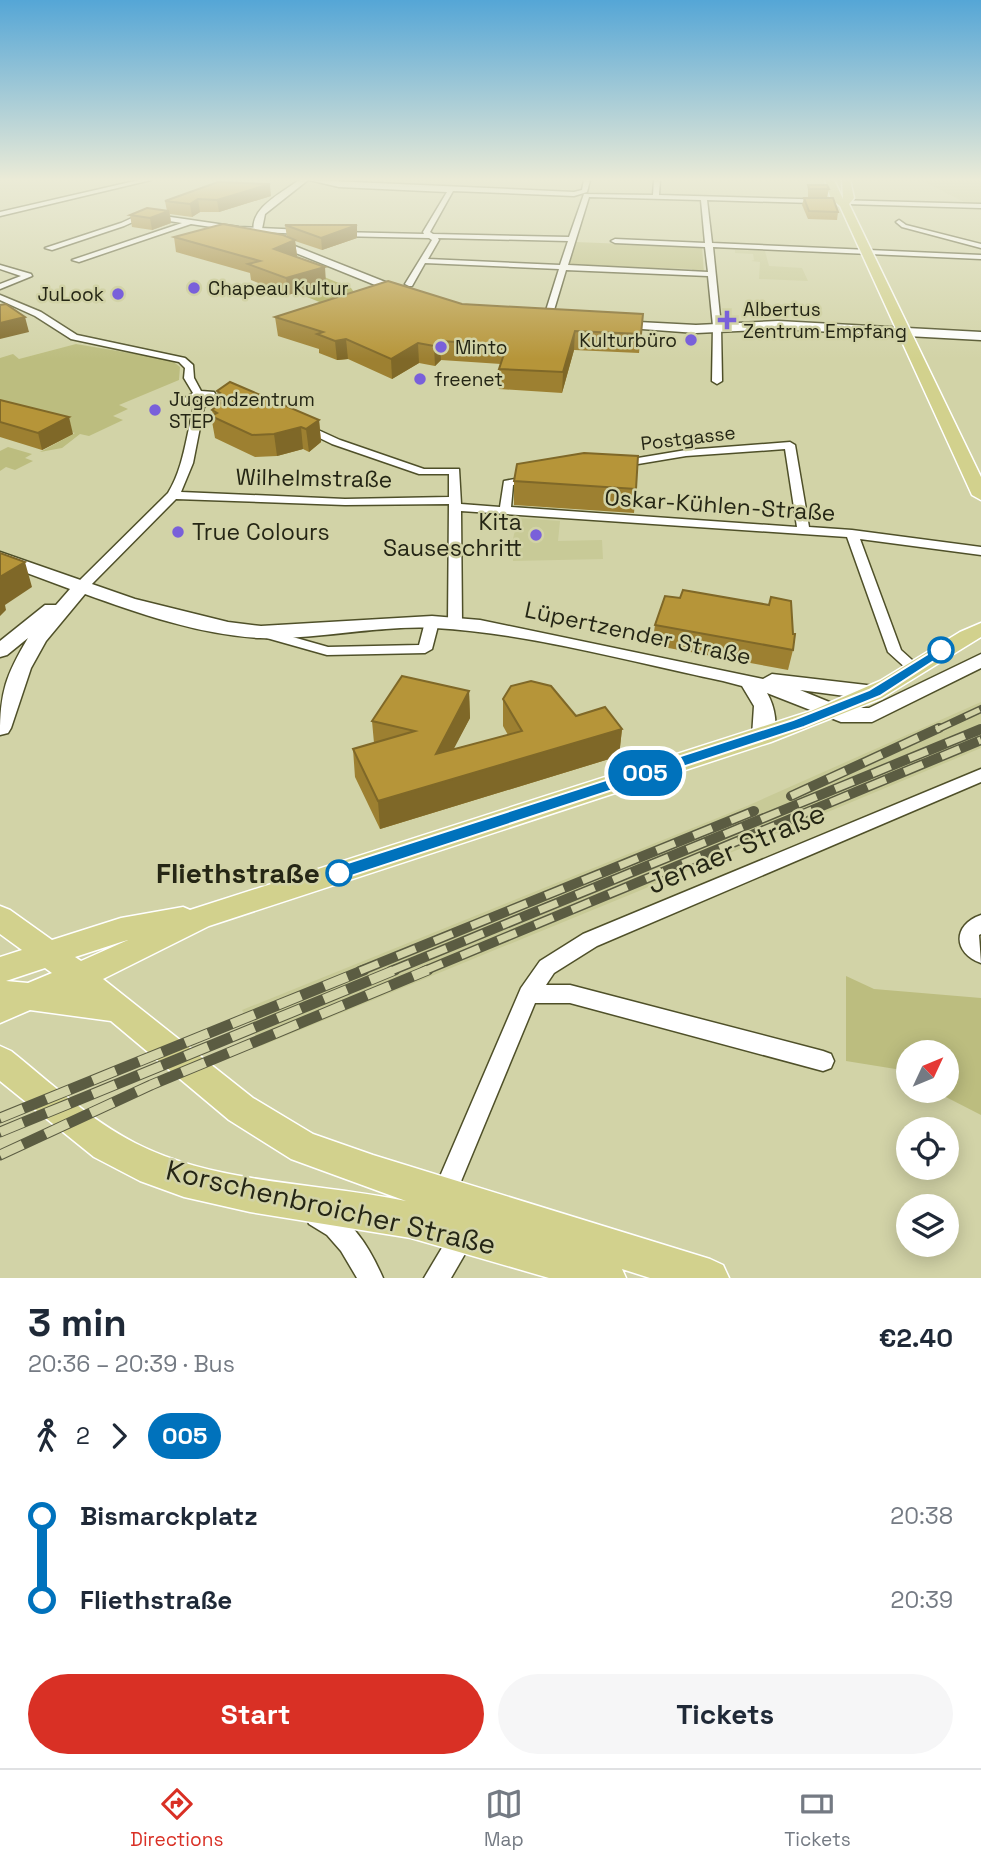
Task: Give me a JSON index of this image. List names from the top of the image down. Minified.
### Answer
{"streets":{"main road":["Lüpertzender Straße","Korschenbroicher Straße"],"street":["Postgasse","Wilhelmstraße","Oskar-Kühlen-Straße","Jenaer Straße"]},"crossings":[["Postgasse","Oskar-Kühlen-Straße"],["Wilhelmstraße","Oskar-Kühlen-Straße"],["Jenaer Straße","Korschenbroicher Straße"]],"places":{"other":["Chapeau Kultur","JuLook","Kulturbüro","Minto","freenet","Jugendzentrum STEP","True Colours","Kita Sauseschritt","Fliethstraße"],"health":["Albertus Zentrum Empfang"]},"lines":["bus line 005"],"north":"top right","page":{"on_map":"005","heading":["3 min","20:36 – 20:39 · Bus","€2.40"],"legs":["2","005"],"list":[{"name":"Bismarckplatz","value":"20:38"},{"name":"Fliethstraße","value":"20:39"}],"buttons":["Start","Tickets"],"tabs":["Directions","Map","Tickets"]}}
